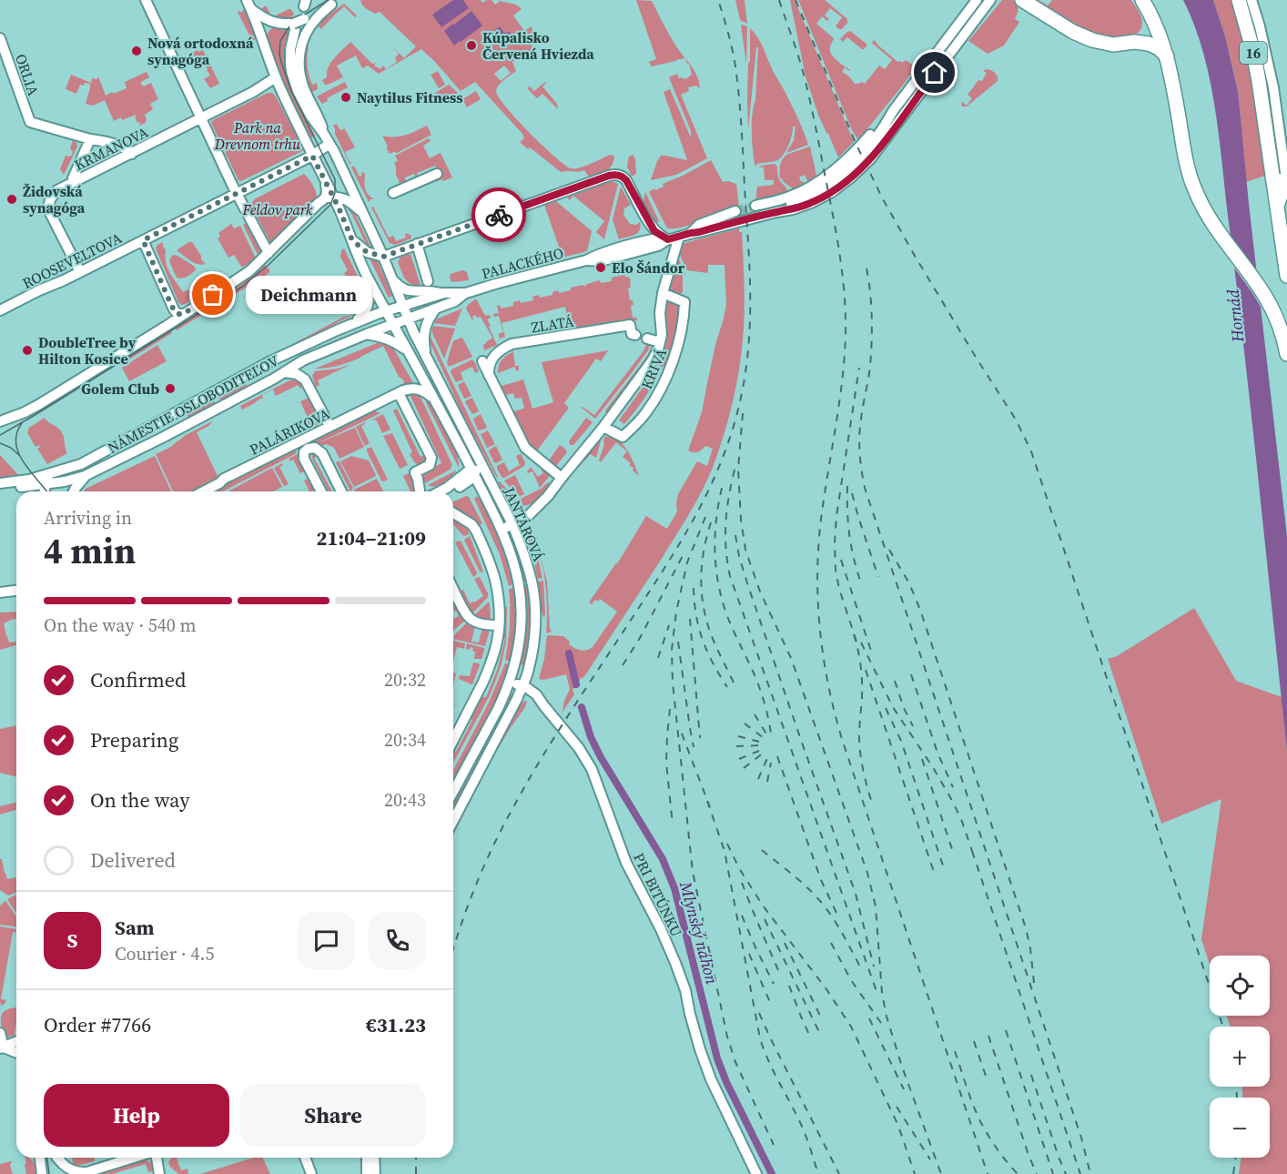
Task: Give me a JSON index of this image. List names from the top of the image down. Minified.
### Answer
{"streets":{"highway":["16"],"street":["ORLIA","KRMANOVA","ROOSEVELTOVA","PALACKÉHO","ZLATÁ","KRIVÁ","NÁMESTIE OSLOBODITEĽOV","PALÁRIKOVA","JANTÁROVÁ","PRI BITÚNKU"]},"crossings":[["KRMANOVA","ROOSEVELTOVA"],["PALACKÉHO","KRIVÁ"],["PALACKÉHO","NÁMESTIE OSLOBODITEĽOV"],["PALACKÉHO","JANTÁROVÁ"],["KRIVÁ","JANTÁROVÁ"],["NÁMESTIE OSLOBODITEĽOV","JANTÁROVÁ"],["PALÁRIKOVA","JANTÁROVÁ"],["JANTÁROVÁ","PRI BITÚNKU"]],"water":["Hornád","Mlynský náhon"],"parks":["Park na Drevnom trhu","Feldov park"],"places":["Kúpalisko Červená Hviezda","Nová ortodoxná synagóga","Naytilus Fitness","Židovská synagóga","Elo Šándor","Deichmann","DoubleTree by Hilton Kosice","Golem Club"],"page":{"bubble":"Deichmann","heading":["4 min","Arriving in","21:04–21:09"],"panel":["Sam","Courier · 4.5","Order #7766","€31.23"],"bar":"On the way · 540 m","list":[["Confirmed","20:32"],["Preparing","20:34"],["On the way","20:43"],"Delivered"],"round":"S","map_buttons":["+","−"],"buttons":["Help","Share"]}}
